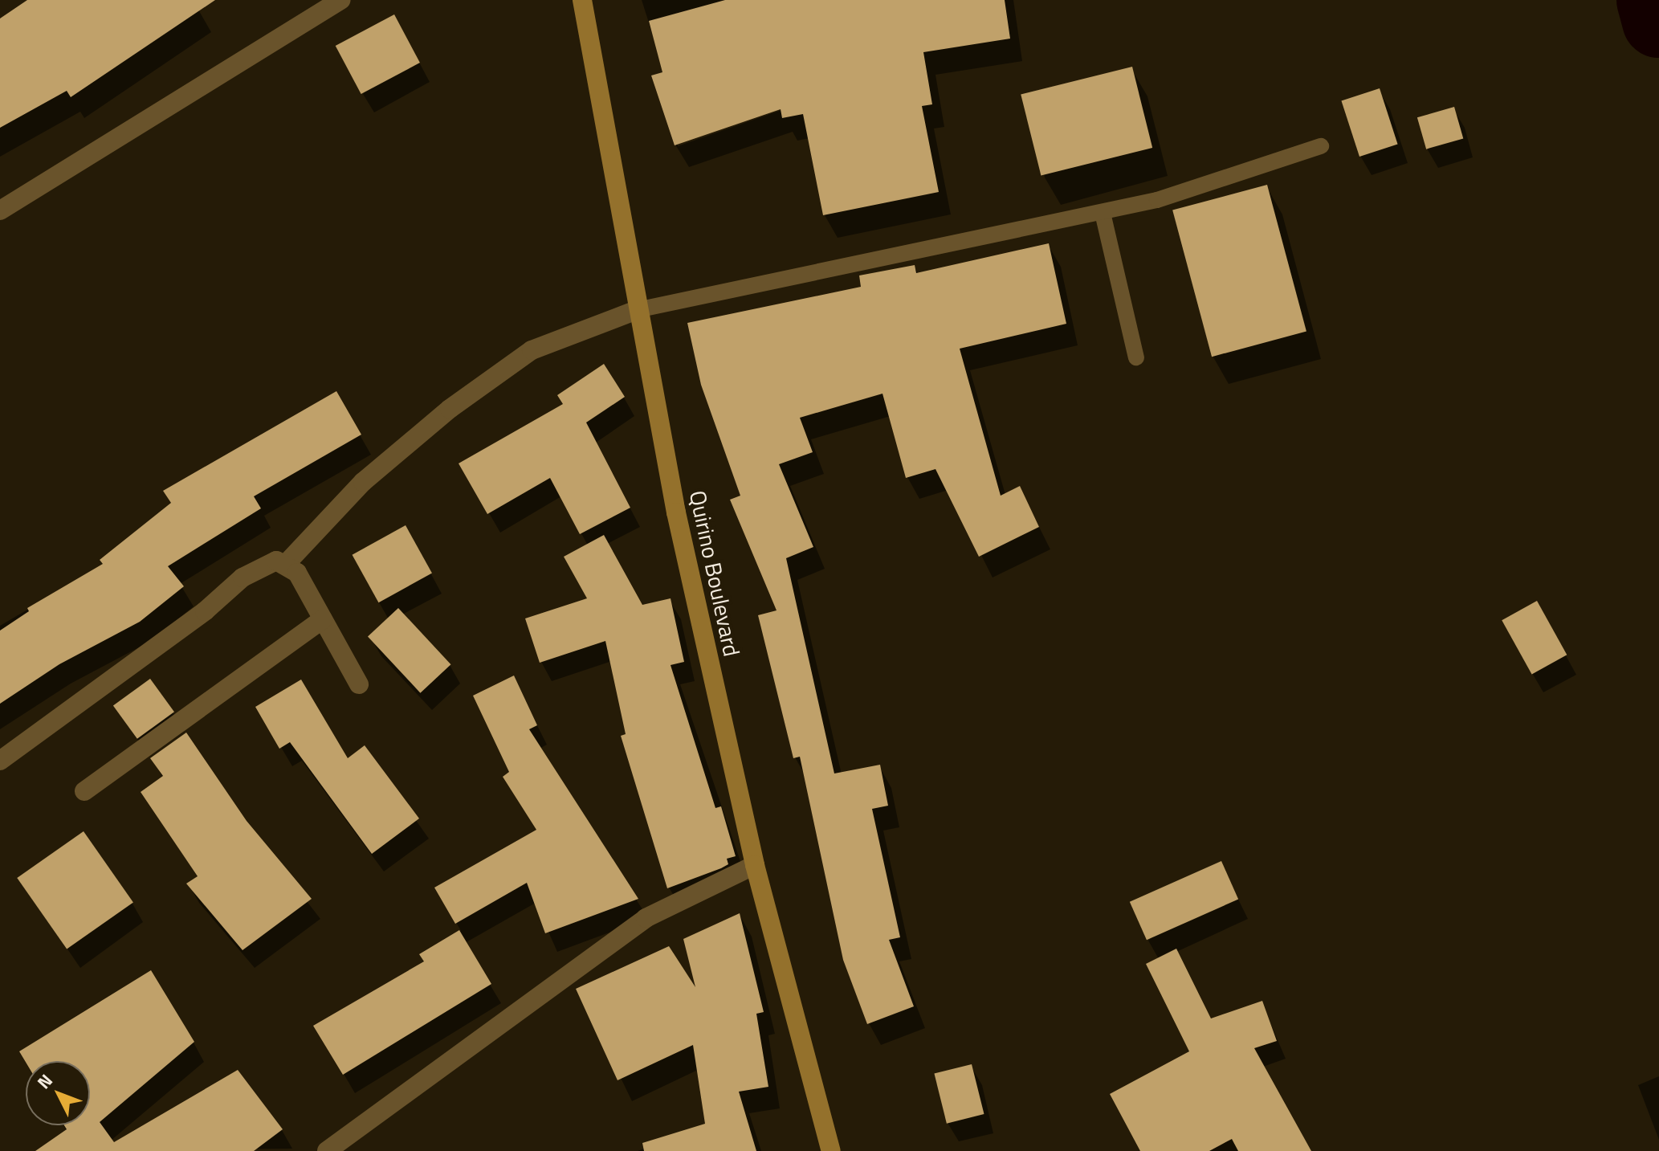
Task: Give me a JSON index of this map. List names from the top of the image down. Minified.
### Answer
{"streets":{"main road":["Quirino Boulevard"]},"north":"top left"}
